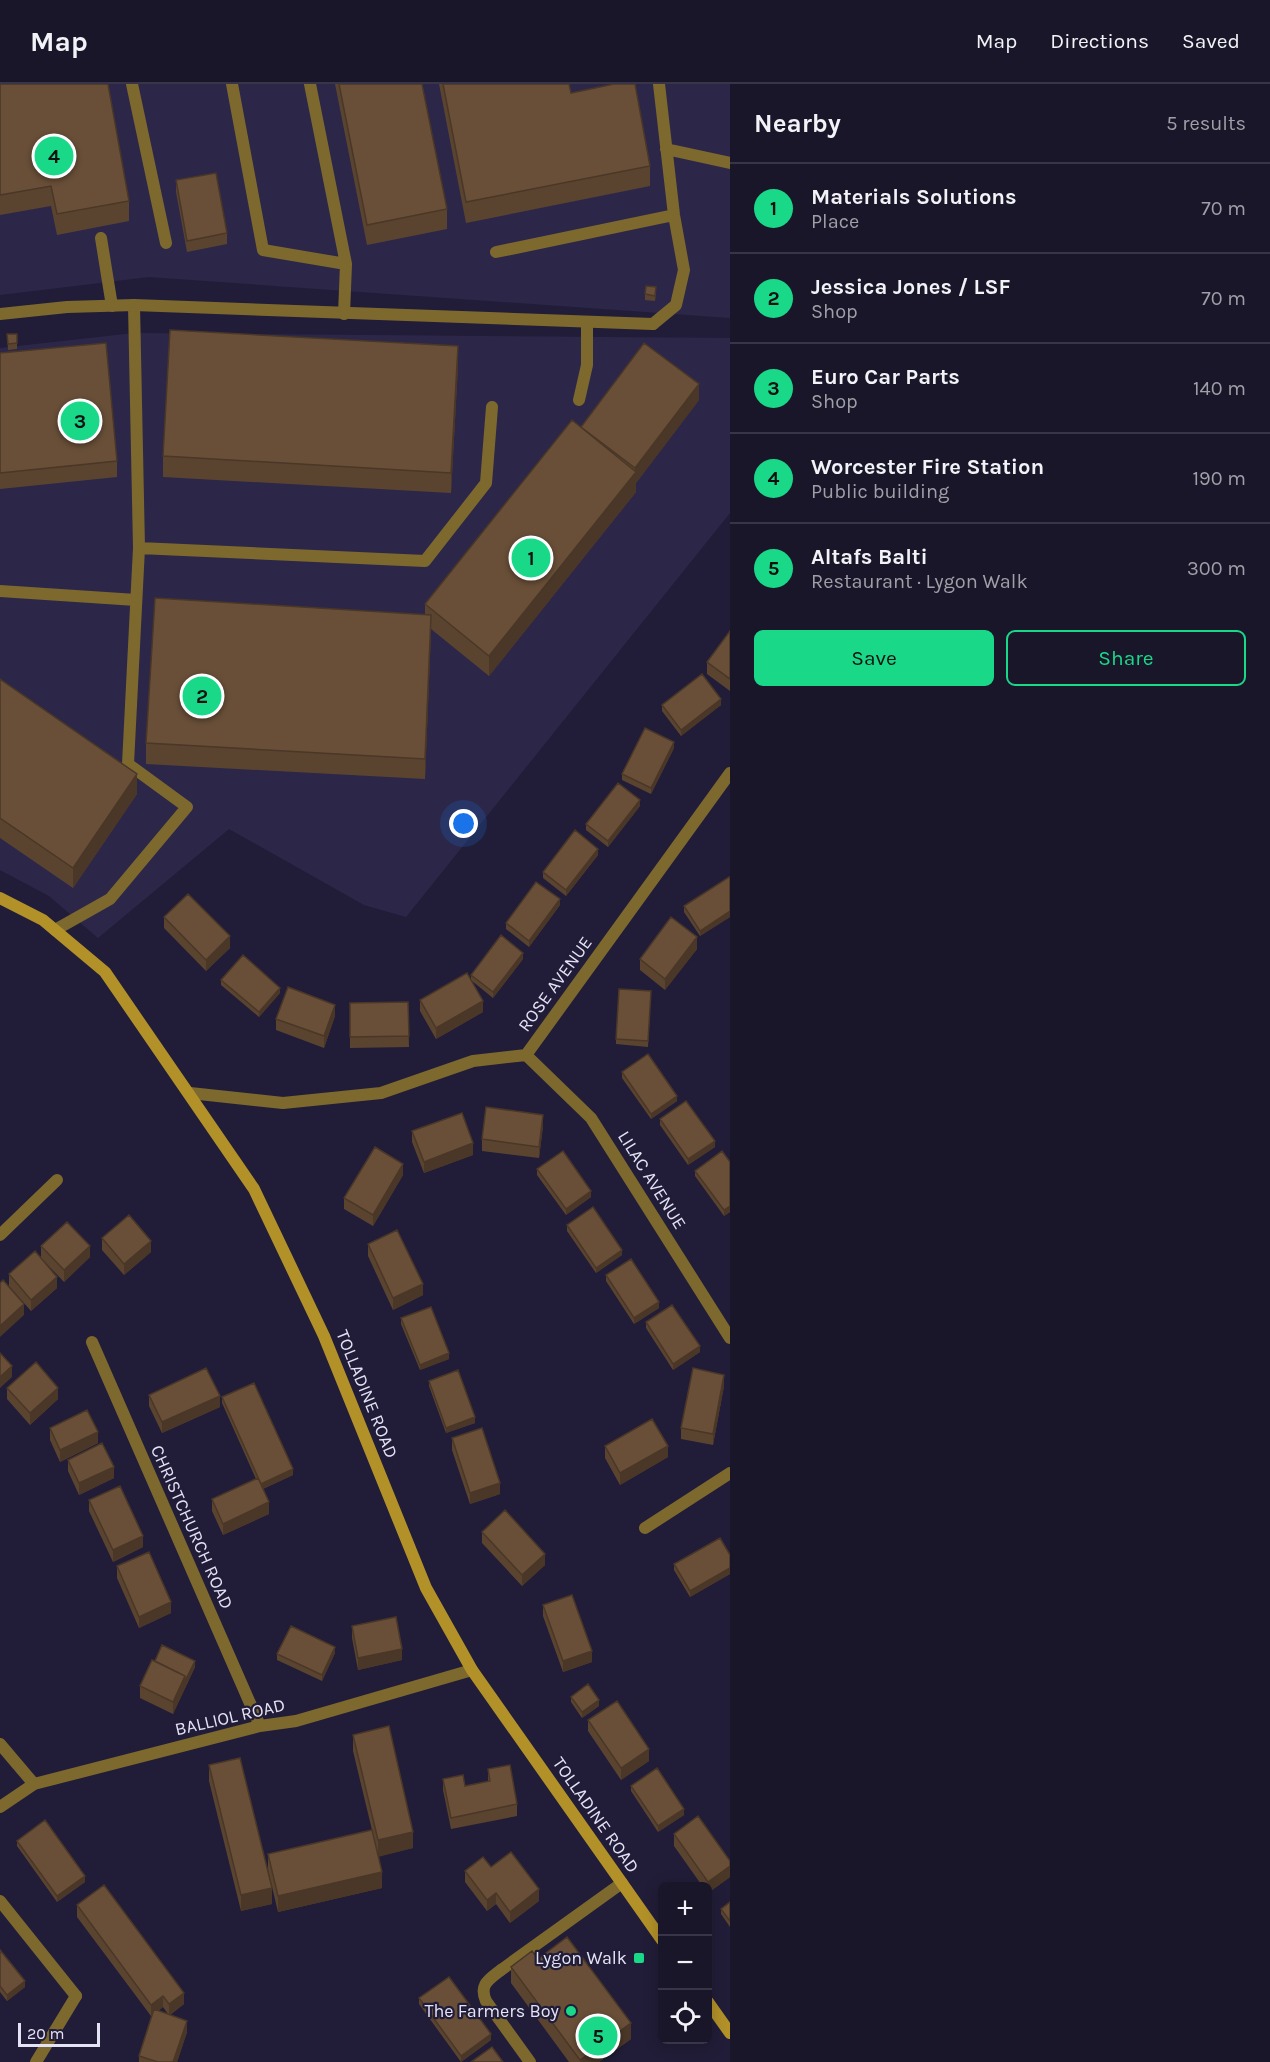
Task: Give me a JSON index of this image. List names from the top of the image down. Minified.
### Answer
{"streets":{"main road":["TOLLADINE ROAD"],"street":["ROSE AVENUE","LILAC AVENUE","CHRISTCHURCH ROAD","BALLIOL ROAD"]},"crossings":[["ROSE AVENUE","LILAC AVENUE"],["ROSE AVENUE","TOLLADINE ROAD"],["TOLLADINE ROAD","BALLIOL ROAD"],["CHRISTCHURCH ROAD","BALLIOL ROAD"]],"places":{"transit":["Lygon Walk"],"other":["The Farmers Boy"]},"scale_bar":"20 m","page":{"header":"Map","nav":["Map","Directions","Saved"],"heading":["Nearby","5 results"],"pins":["4","3","1","2","5"],"list":[{"mark":"1","name":"Materials Solutions","note":"Place","value":"70 m"},{"mark":"2","name":"Jessica Jones / LSF","note":"Shop","value":"70 m"},{"mark":"3","name":"Euro Car Parts","note":"Shop","value":"140 m"},{"mark":"4","name":"Worcester Fire Station","note":"Public building","value":"190 m"},{"mark":"5","name":"Altafs Balti","note":"Restaurant · Lygon Walk","value":"300 m"}],"buttons":["Save","Share"],"map_buttons":["+","−"],"scale":"20 m"}}
